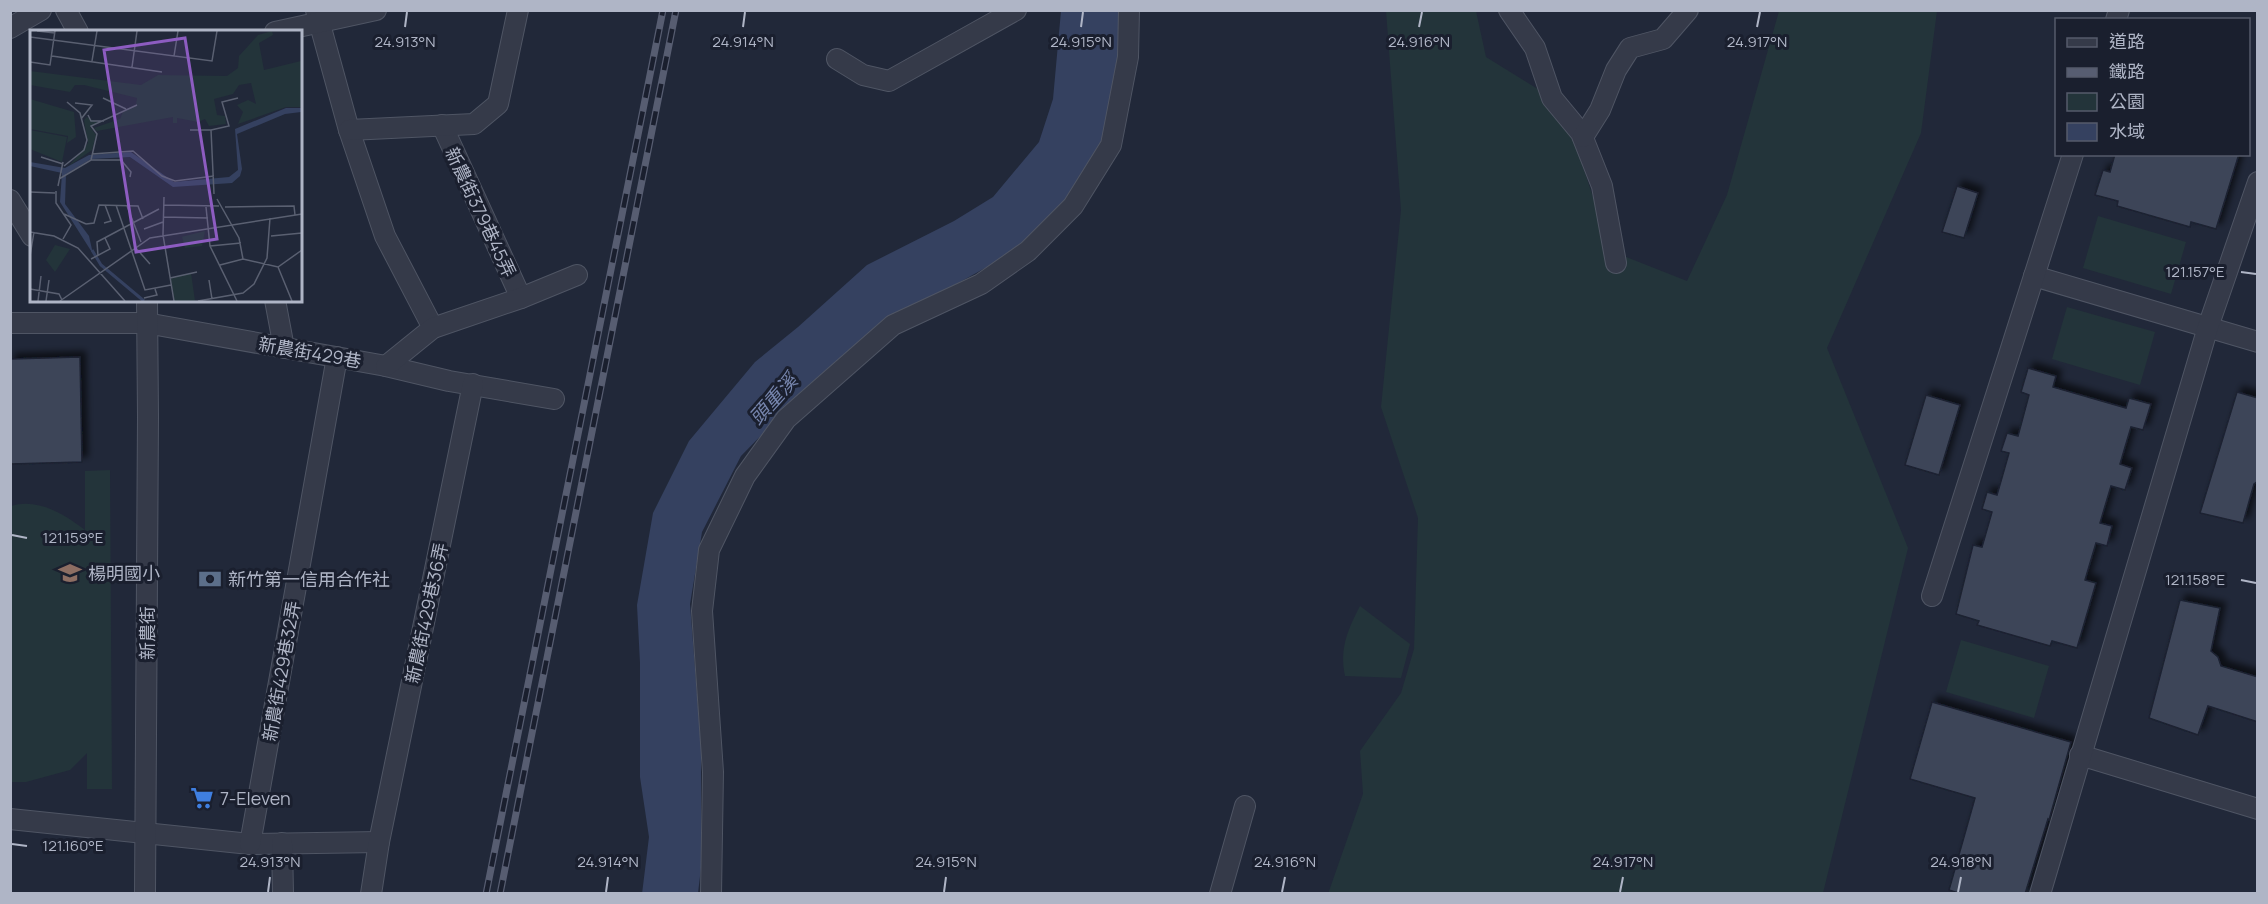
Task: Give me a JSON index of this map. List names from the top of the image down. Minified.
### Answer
{"streets":{"street":["新農街379巷45弄","新農街429巷","新農街429巷36弄","新農街","新農街429巷32弄"]},"crossings":[["新農街429巷","新農街429巷36弄"],["新農街429巷","新農街"],["新農街429巷","新農街429巷32弄"]],"water":["頭重溪"],"places":{"school or university":["楊明國小"],"bank":["新竹第一信用合作社"],"supermarket":["7-Eleven"]},"legend":["道路","鐵路","公園","水域"],"coordinates":["24.913°N","24.915°N","24.916°N","24.917°N","24.914°N","121.157°E","121.159°E","121.158°E","121.160°E","24.918°N"]}
